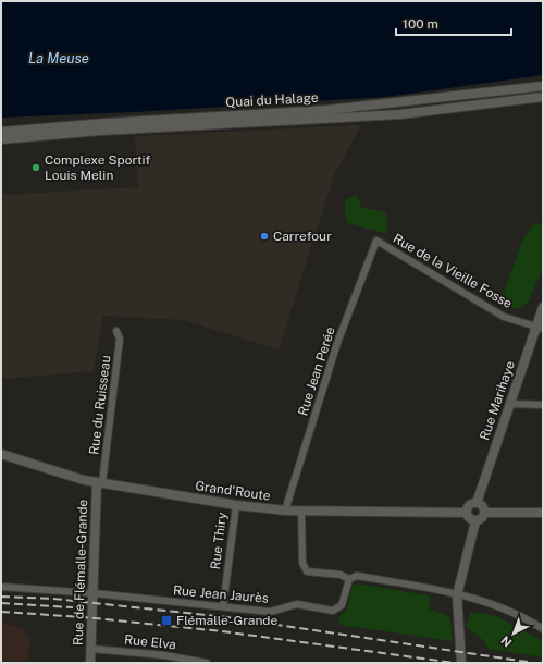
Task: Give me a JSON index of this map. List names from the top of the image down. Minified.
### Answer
{"streets":{"street":["Quai du Halage","Rue de la Vieille Fosse","Rue Jean Perée","Rue Marihaye","Rue du Ruisseau","Grand'Route","Rue Thiry","Rue de Flémalle-Grande","Rue Jean Jaurès","Rue Elva"]},"crossings":[["Rue de la Vieille Fosse","Rue Jean Perée"],["Rue de la Vieille Fosse","Rue Marihaye"],["Rue Jean Perée","Grand'Route"],["Rue Marihaye","Grand'Route"],["Rue du Ruisseau","Grand'Route"],["Rue du Ruisseau","Rue de Flémalle-Grande"],["Grand'Route","Rue Thiry"],["Grand'Route","Rue de Flémalle-Grande"],["Rue Thiry","Rue Jean Jaurès"],["Rue de Flémalle-Grande","Rue Jean Jaurès"],["Rue de Flémalle-Grande","Rue Elva"]],"water":["La Meuse"],"places":{"other":["Complexe Sportif Louis Melin","Carrefour"],"transit":["Flémalle-Grande"]},"scale_bar":"100 m","north":"bottom left"}
